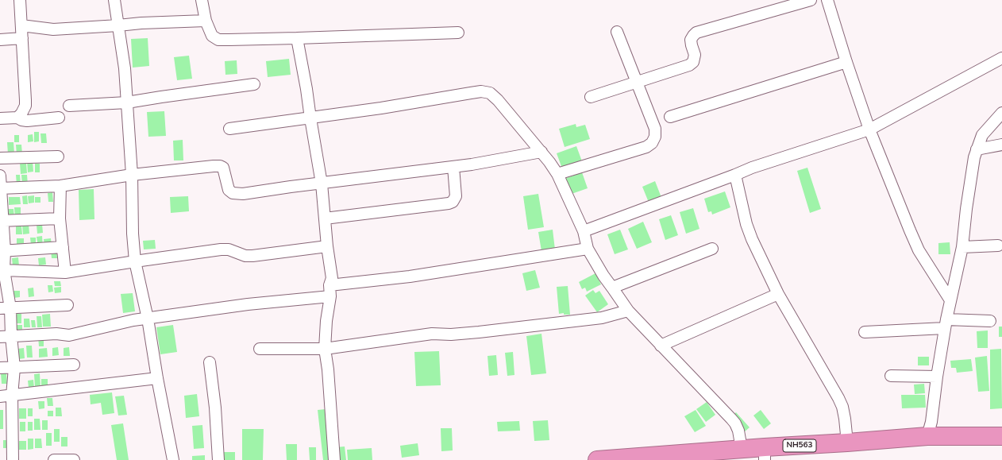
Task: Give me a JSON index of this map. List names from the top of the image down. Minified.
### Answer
{"streets":{"highway":["NH563"]}}
